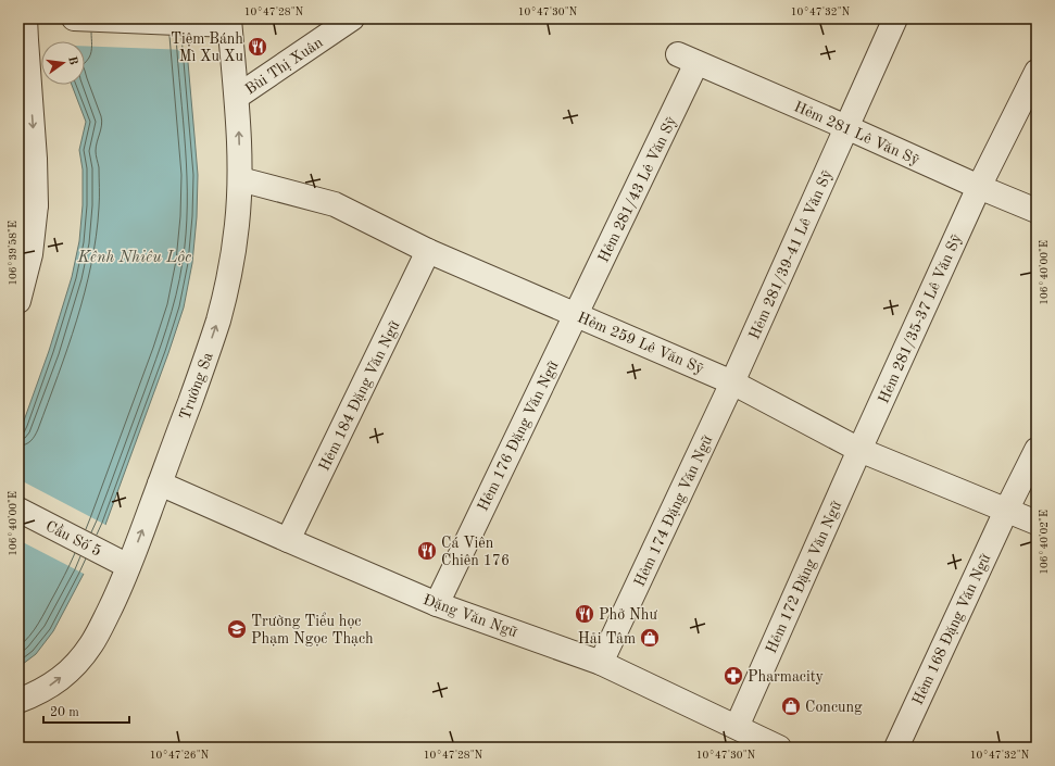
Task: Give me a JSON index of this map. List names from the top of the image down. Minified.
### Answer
{"streets":{"street":["Bùi Thị Xuân","Hẻm 281 Lê Văn Sỹ","Hẻm 281/43 Lê Văn Sỹ","Hẻm 281/39-41 Lê Văn Sỹ","Hẻm 281/35-37 Lê Văn Sỹ","Hẻm 259 Lê Văn Sỹ","Trường Sa","Hẻm 184 Đặng Văn Ngữ","Hẻm 176 Đặng Văn Ngữ","Hẻm 174 Đặng Văn Ngữ","Cầu Số 5","Hẻm 172 Đặng Văn Ngữ","Đặng Văn Ngữ","Hẻm 168 Đặng Văn Ngữ"]},"crossings":[["Bùi Thị Xuân","Trường Sa"],["Hẻm 281 Lê Văn Sỹ","Hẻm 281/43 Lê Văn Sỹ"],["Hẻm 281 Lê Văn Sỹ","Hẻm 281/39-41 Lê Văn Sỹ"],["Hẻm 281 Lê Văn Sỹ","Hẻm 281/35-37 Lê Văn Sỹ"],["Hẻm 281/43 Lê Văn Sỹ","Hẻm 259 Lê Văn Sỹ"],["Hẻm 281/43 Lê Văn Sỹ","Hẻm 176 Đặng Văn Ngữ"],["Hẻm 281/39-41 Lê Văn Sỹ","Hẻm 259 Lê Văn Sỹ"],["Hẻm 281/39-41 Lê Văn Sỹ","Hẻm 174 Đặng Văn Ngữ"],["Hẻm 281/35-37 Lê Văn Sỹ","Hẻm 259 Lê Văn Sỹ"],["Hẻm 281/35-37 Lê Văn Sỹ","Hẻm 172 Đặng Văn Ngữ"],["Hẻm 259 Lê Văn Sỹ","Trường Sa"],["Hẻm 259 Lê Văn Sỹ","Hẻm 184 Đặng Văn Ngữ"],["Hẻm 259 Lê Văn Sỹ","Hẻm 176 Đặng Văn Ngữ"],["Hẻm 259 Lê Văn Sỹ","Hẻm 174 Đặng Văn Ngữ"],["Hẻm 259 Lê Văn Sỹ","Hẻm 172 Đặng Văn Ngữ"],["Hẻm 259 Lê Văn Sỹ","Hẻm 168 Đặng Văn Ngữ"],["Trường Sa","Cầu Số 5"],["Trường Sa","Đặng Văn Ngữ"],["Hẻm 184 Đặng Văn Ngữ","Đặng Văn Ngữ"],["Hẻm 176 Đặng Văn Ngữ","Đặng Văn Ngữ"],["Hẻm 174 Đặng Văn Ngữ","Đặng Văn Ngữ"],["Hẻm 172 Đặng Văn Ngữ","Đặng Văn Ngữ"]],"one_way":["Trường Sa"],"water":["Kênh Nhiêu Lộc"],"places":{"restaurant":["Tiệm Bánh Mì Xu Xu","Cá Viên Chiên 176","Phở Như"],"school or university":["Trường Tiểu học Phạm Ngọc Thạch"],"shop":["Hải Tâm","Concung"],"pharmacy":["Pharmacity"]},"scale_bar":"20 m","north":"right","coordinates":["10°47'28\"N","10°47'30\"N","10°47'32\"N","106°39'58\"E","106°40'00\"E","106°40'02\"E","10°47'26\"N"]}
